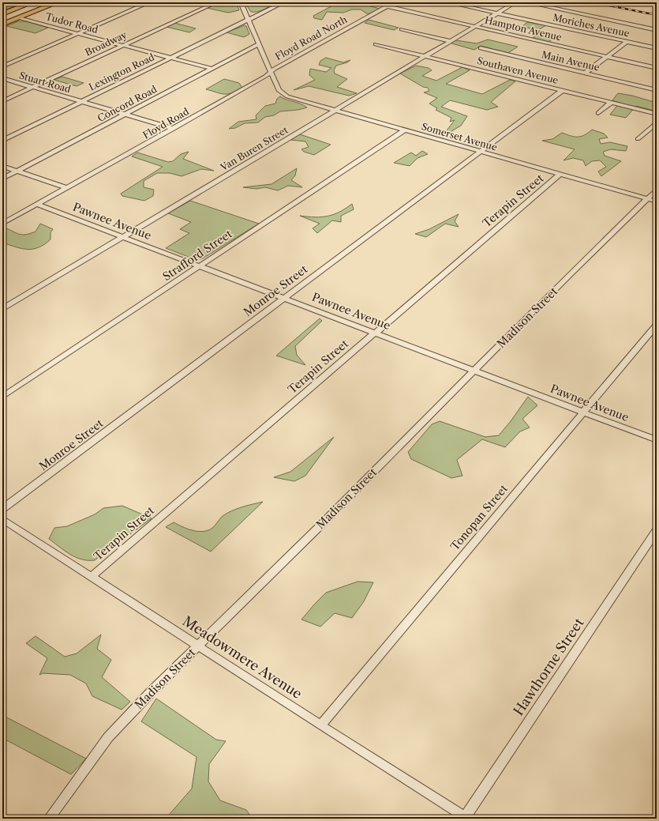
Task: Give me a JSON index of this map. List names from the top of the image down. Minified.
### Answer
{"streets":{"street":["Tudor Road","Moriches Avenue","Hampton Avenue","Floyd Road North","Broadway","Main Avenue","Southaven Avenue","Lexington Road","Stuart Road","Concord Road","Floyd Road","Somerset Avenue","Van Buren Street","Terapin Street","Pawnee Avenue","Strafford Street","Monroe Street","Madison Street","Tonopan Street","Meadowmere Avenue","Hawthorne Street"]},"crossings":[["Tudor Road","Broadway"],["Tudor Road","Lexington Road"],["Tudor Road","Concord Road"],["Moriches Avenue","Van Buren Street"],["Hampton Avenue","Floyd Road North"],["Hampton Avenue","Van Buren Street"],["Floyd Road North","Floyd Road"],["Floyd Road North","Somerset Avenue"],["Broadway","Stuart Road"],["Southaven Avenue","Van Buren Street"],["Southaven Avenue","Monroe Street"],["Lexington Road","Stuart Road"],["Stuart Road","Concord Road"],["Stuart Road","Floyd Road"],["Floyd Road","Somerset Avenue"],["Floyd Road","Pawnee Avenue"],["Somerset Avenue","Van Buren Street"],["Somerset Avenue","Terapin Street"],["Somerset Avenue","Strafford Street"],["Somerset Avenue","Monroe Street"],["Somerset Avenue","Madison Street"],["Van Buren Street","Pawnee Avenue"],["Terapin Street","Pawnee Avenue"],["Terapin Street","Meadowmere Avenue"],["Pawnee Avenue","Strafford Street"],["Pawnee Avenue","Monroe Street"],["Pawnee Avenue","Madison Street"],["Pawnee Avenue","Tonopan Street"],["Madison Street","Meadowmere Avenue"],["Tonopan Street","Meadowmere Avenue"],["Meadowmere Avenue","Hawthorne Street"]]}
